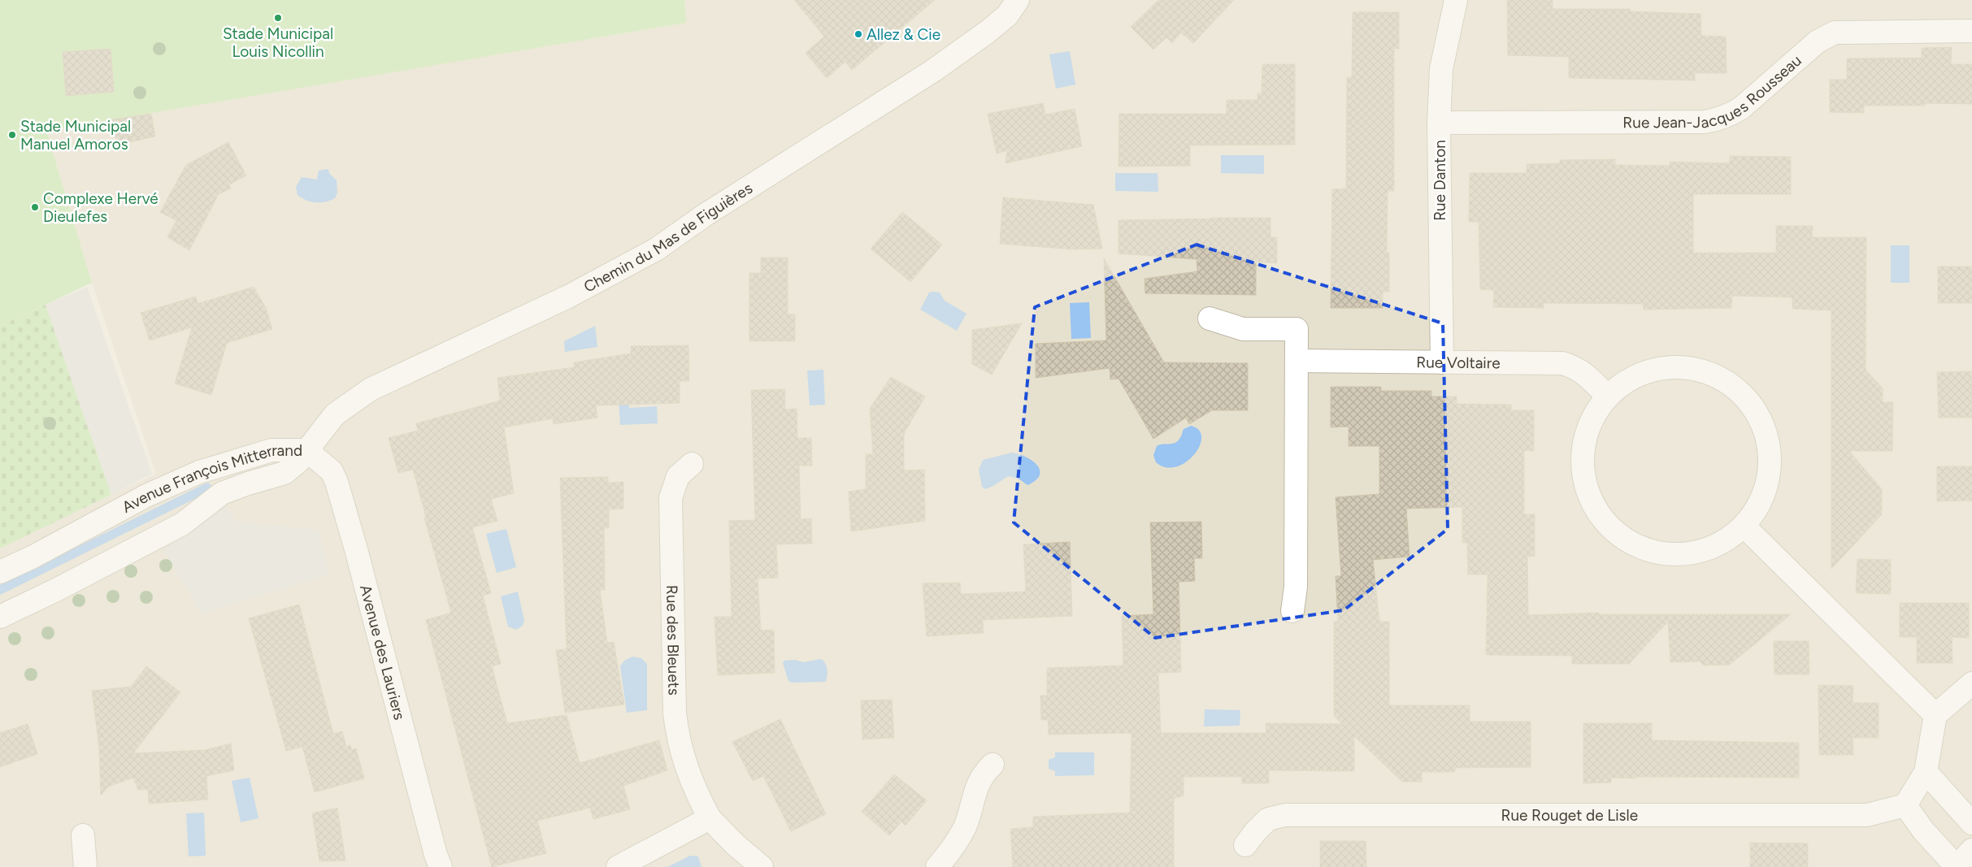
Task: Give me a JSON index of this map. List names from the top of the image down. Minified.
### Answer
{"streets":{"street":["Rue Jean-Jacques Rousseau","Rue Danton","Chemin du Mas de Figuières","Rue Voltaire","Avenue François Mitterrand","Rue des Bleuets","Avenue des Lauriers","Rue Rouget de Lisle"]},"crossings":[["Rue Jean-Jacques Rousseau","Rue Danton"],["Rue Danton","Rue Voltaire"],["Chemin du Mas de Figuières","Avenue François Mitterrand"],["Chemin du Mas de Figuières","Avenue des Lauriers"],["Avenue François Mitterrand","Avenue des Lauriers"]],"places":["Stade Municipal Louis Nicollin","Allez & Cie","Stade Municipal Manuel Amoros","Complexe Hervé Dieulefes"]}
